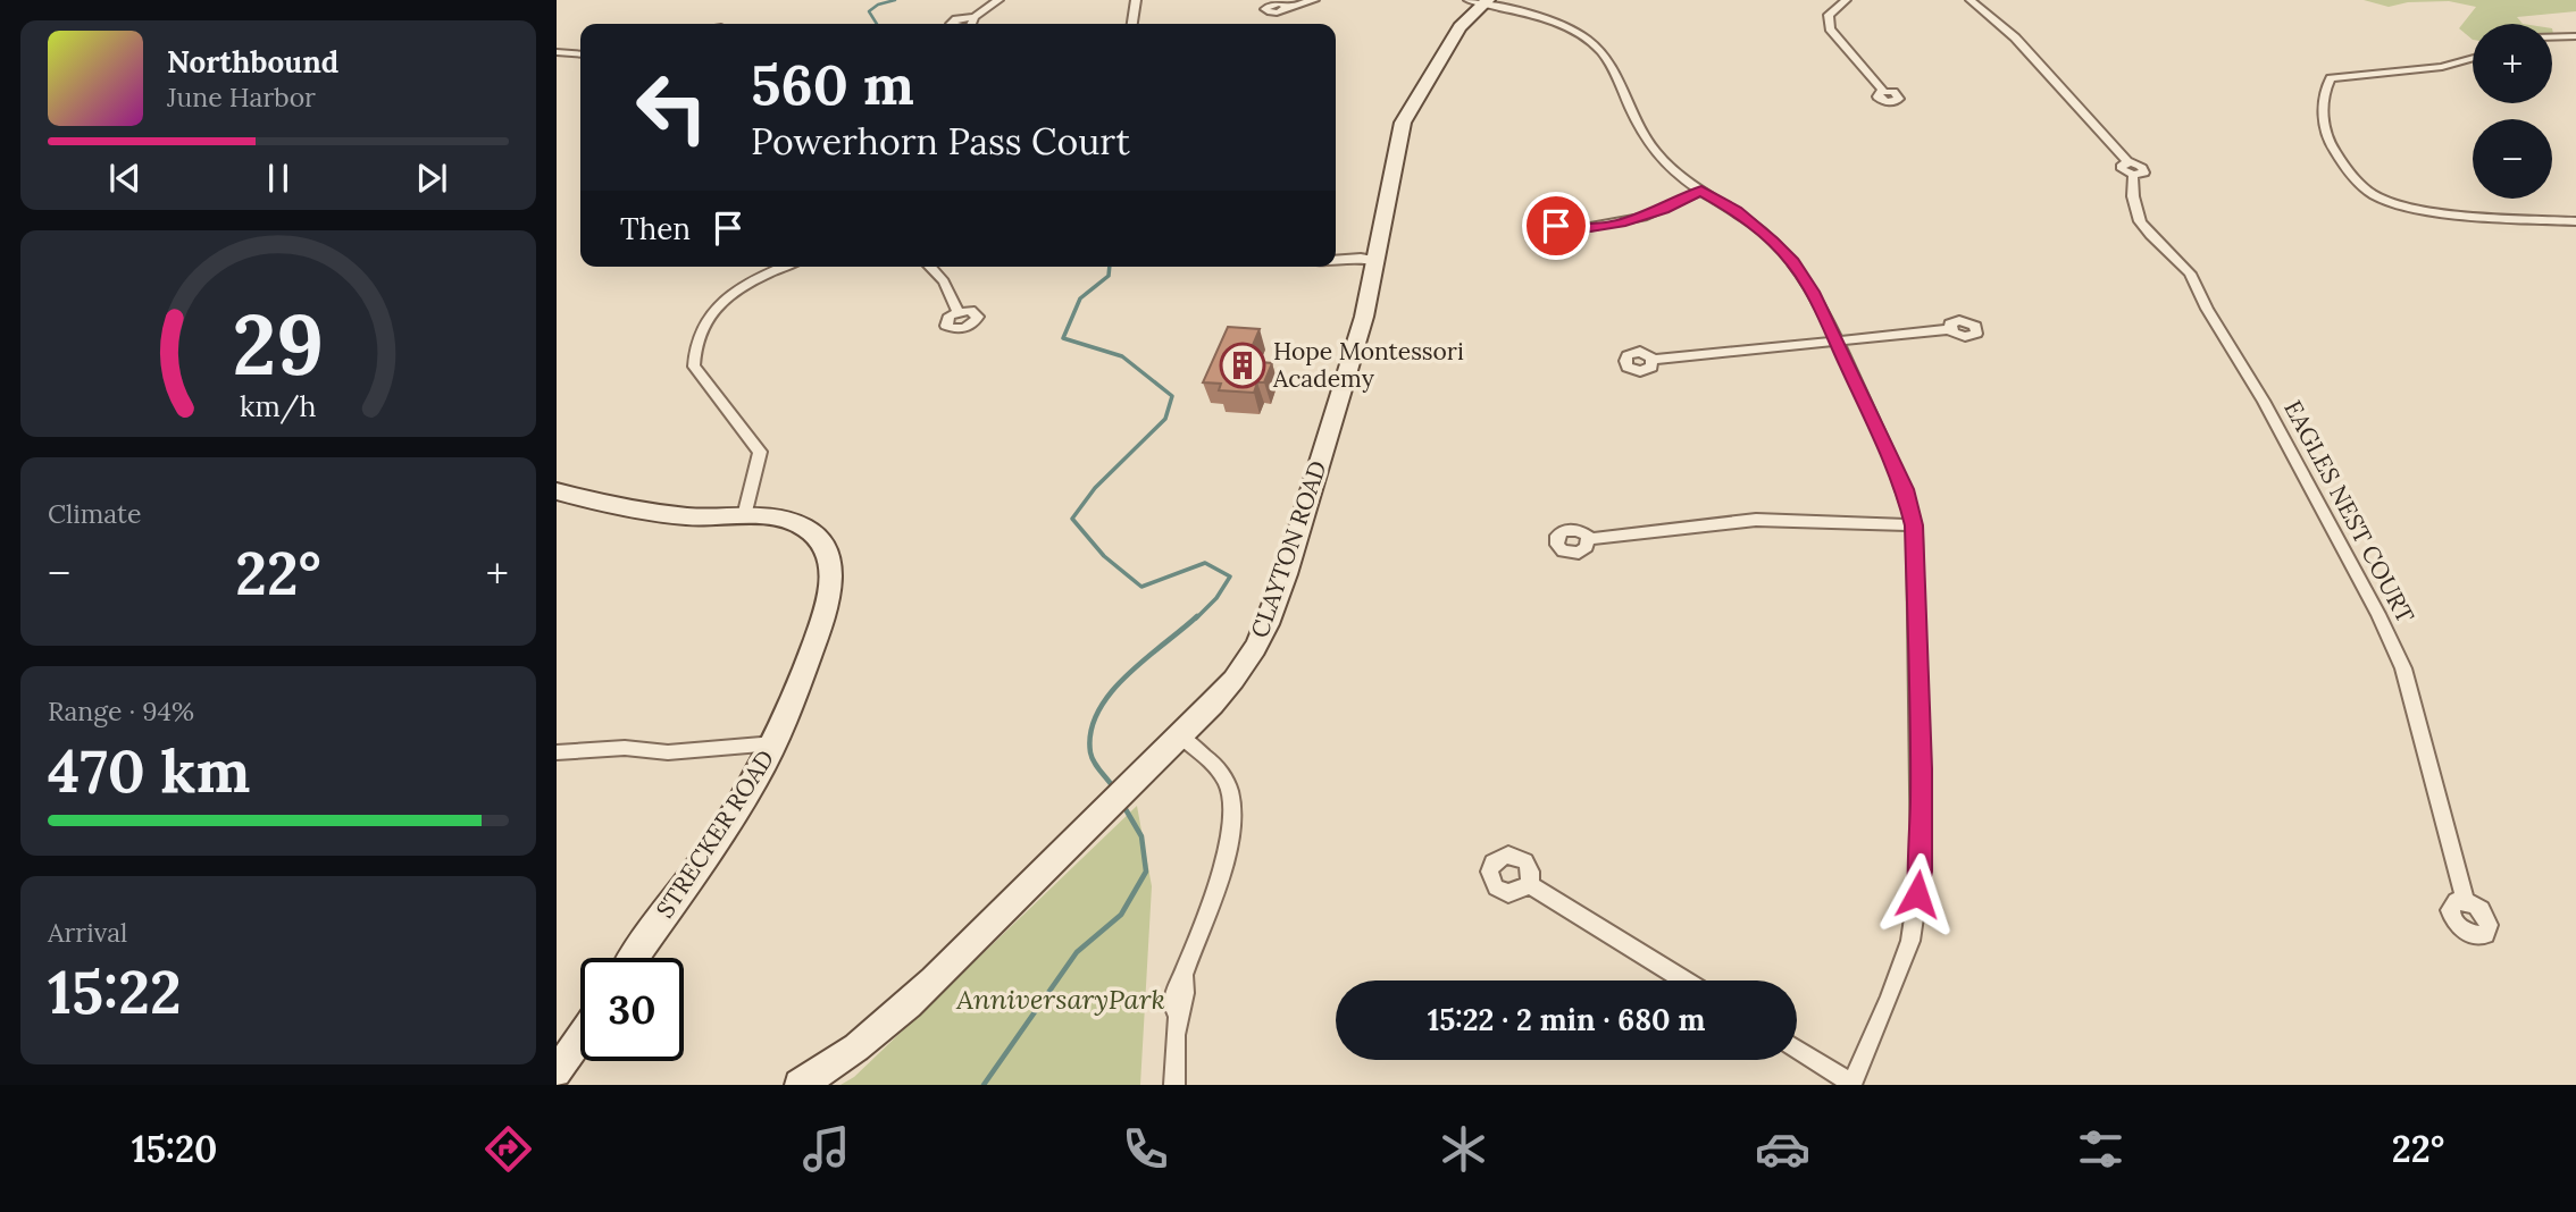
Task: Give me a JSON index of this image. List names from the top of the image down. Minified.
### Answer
{"streets":{"main road":["CLAYTON ROAD","STRECKER ROAD"],"street":["EAGLES NEST COURT"]},"parks":["AnniversaryPark"],"places":{"building":["Hope Montessori Academy"]},"page":{"map_buttons":["+","−"],"turn":["560 m","Powerhorn Pass Court"],"song":["Northbound","June Harbor"],"then":"Then","tile":["Climate",["Range · 94%","470 km"],["Arrival","15:22"]],"heat":["−","22°","+"],"limit":"30","trip":"15:22 · 2 min · 680 m","tabs":["15:20","22°"],"gauge":["29","km/h"]}}
